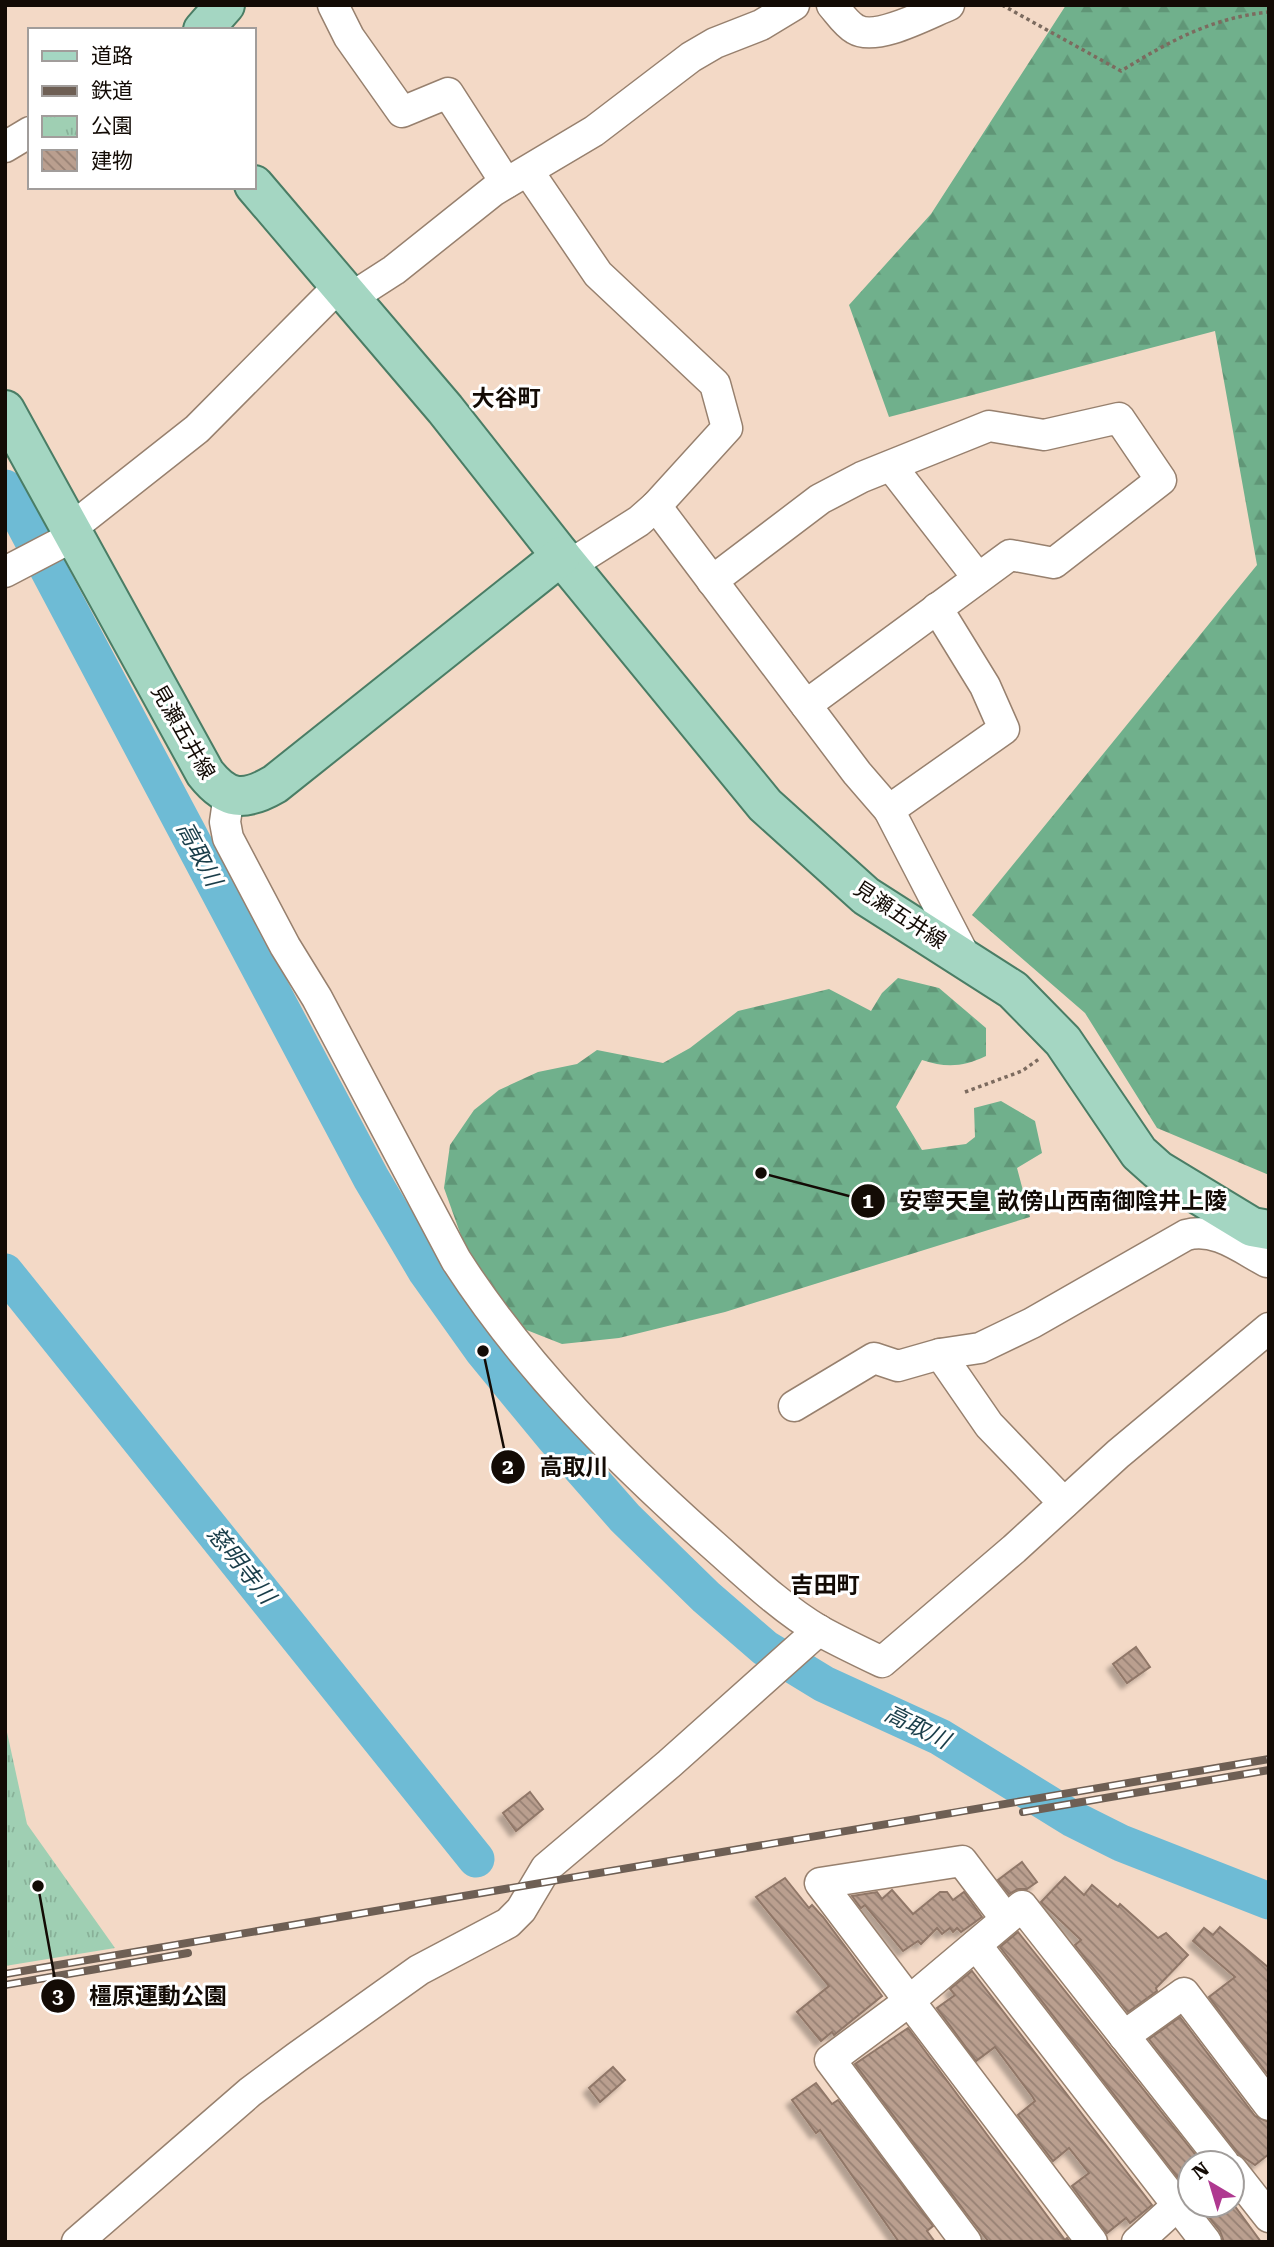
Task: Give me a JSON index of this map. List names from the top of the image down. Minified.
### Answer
{"streets":{"main road":["見瀬五井線"]},"districts":["大谷町","吉田町"],"water":["高取川","慈明寺川"],"places":["安寧天皇 畝傍山西南御陰井上陵","高取川","橿原運動公園"],"legend":["道路","鉄道","公園","建物"],"north":"top left"}
